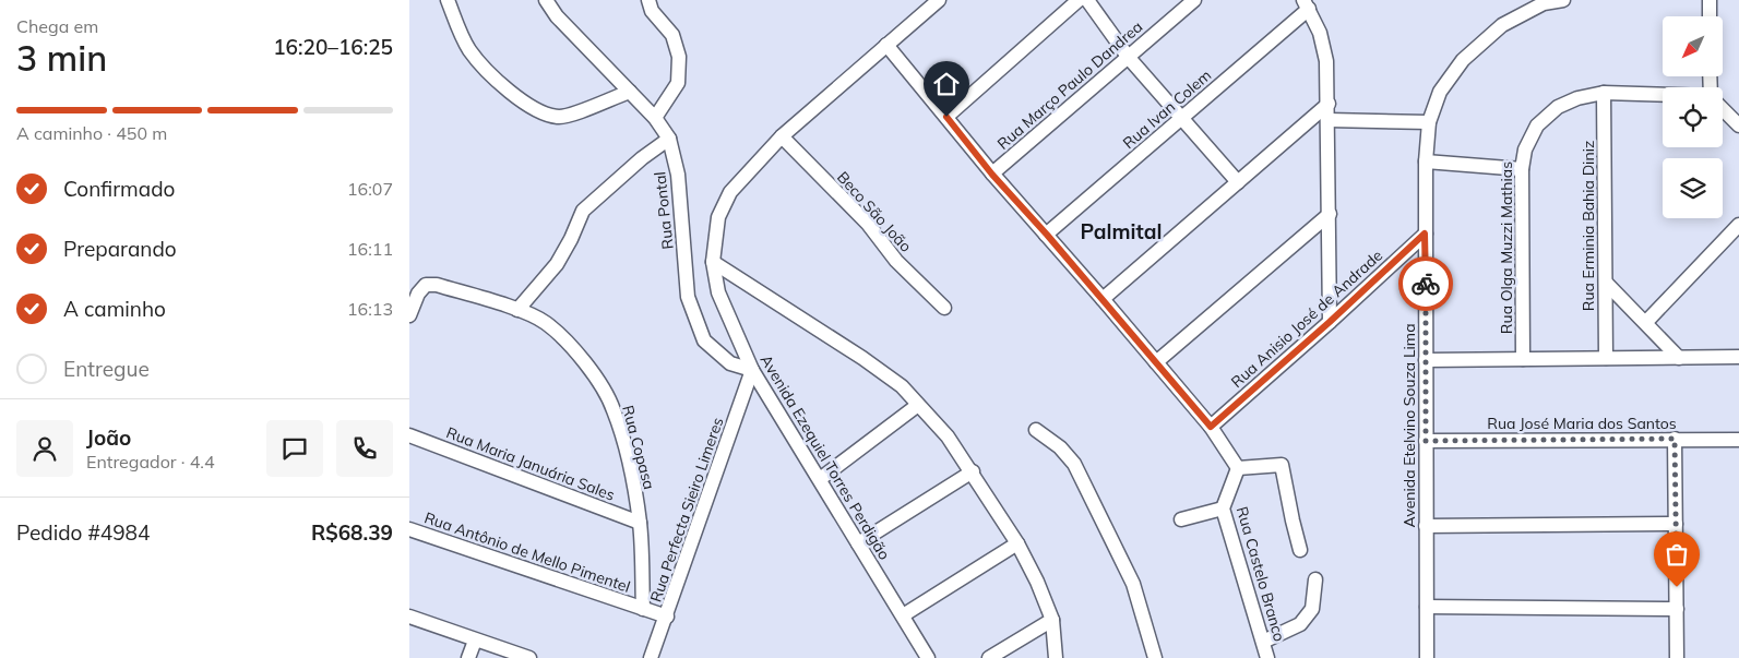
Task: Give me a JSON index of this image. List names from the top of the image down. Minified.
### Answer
{"streets":{"street":["Rua Março Paulo Dandrea","Rua Ivan Colem","Rua Pontal","Beco São João","Rua Erminia Bahia Diniz","Rua Olga Muzzi Mathias","Rua Anisio José de Andrade","Rua José Maria dos Santos","Avenida Etelvino Souza Lima","Rua Copasa","Avenida Ezequiel Torres Perdigão","Rua Maria Januária Sales","Rua Perfecta Sieiro Limeres","Rua Antônio de Mello Pimentel","Rua Castelo Branco"]},"crossings":[["Rua Pontal","Avenida Ezequiel Torres Perdigão"],["Rua Pontal","Rua Perfecta Sieiro Limeres"],["Beco São João","Avenida Ezequiel Torres Perdigão"],["Rua Erminia Bahia Diniz","Rua Olga Muzzi Mathias"],["Rua Anisio José de Andrade","Avenida Etelvino Souza Lima"],["Rua José Maria dos Santos","Avenida Etelvino Souza Lima"],["Rua Copasa","Rua Maria Januária Sales"],["Rua Copasa","Rua Antônio de Mello Pimentel"],["Avenida Ezequiel Torres Perdigão","Rua Perfecta Sieiro Limeres"],["Rua Perfecta Sieiro Limeres","Rua Antônio de Mello Pimentel"]],"districts":["Palmital"],"north":"bottom left","page":{"heading":["3 min","Chega em","16:20–16:25"],"panel":["João","Entregador · 4.4","Pedido #4984","R$68.39"],"bar":"A caminho · 450 m","list":[["Confirmado","16:07"],["Preparando","16:11"],["A caminho","16:13"],"Entregue"]}}
